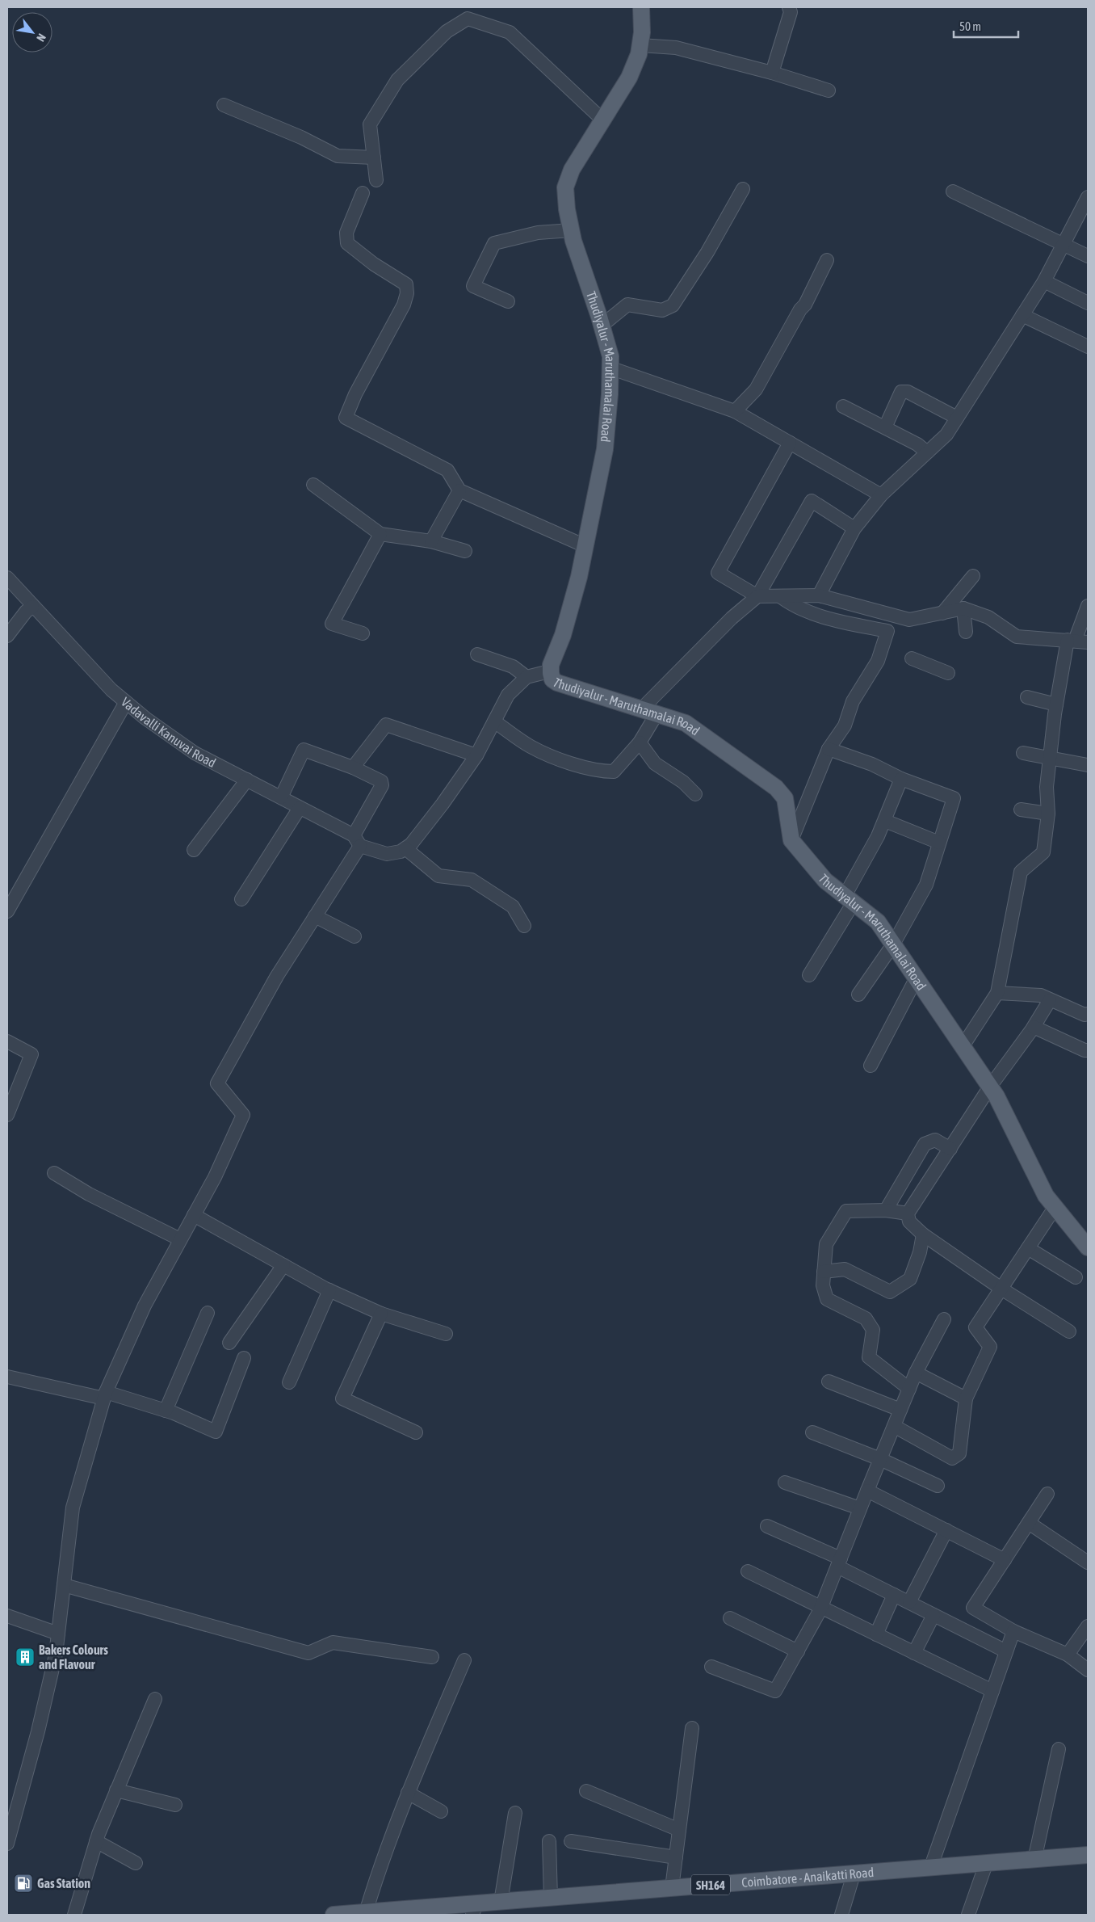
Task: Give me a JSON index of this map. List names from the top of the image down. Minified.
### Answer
{"streets":{"main road":["Thudiyalur - Maruthamalai Road","Coimbatore - Anaikatti Road","SH164"],"street":["Vadavalli Kanuvai Road"]},"places":{"building":["Bakers Colours and Flavour"],"fuel station":["Gas Station"]},"scale_bar":"50 m","north":"bottom right"}
